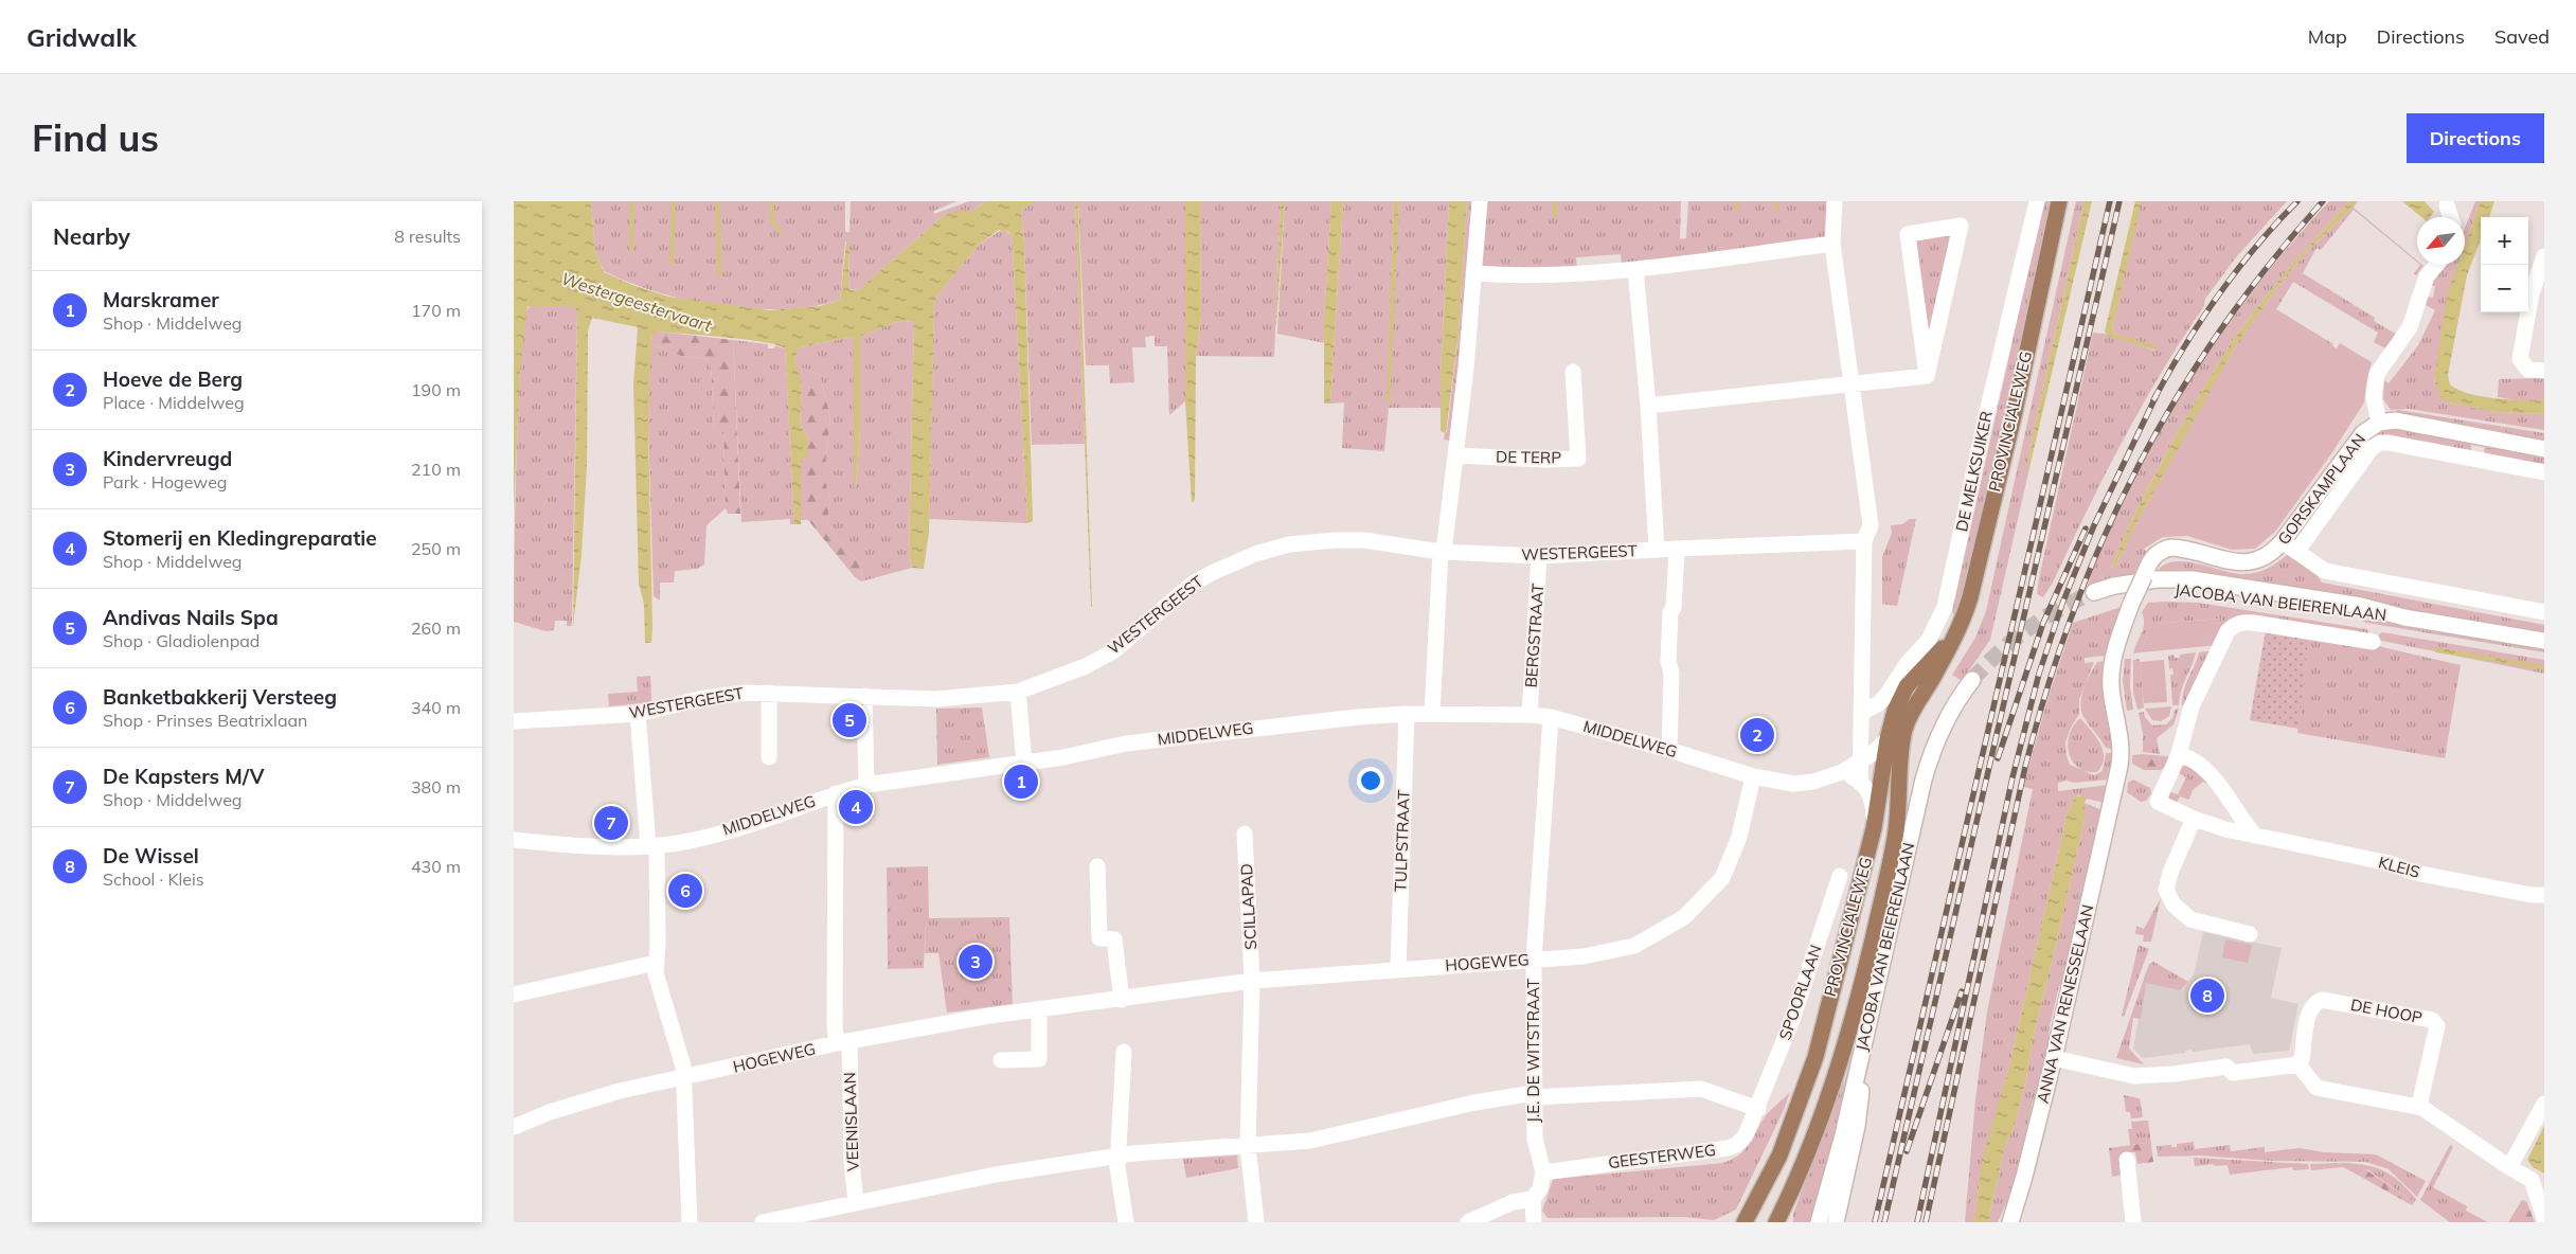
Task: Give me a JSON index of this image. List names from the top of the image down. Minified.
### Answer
{"streets":{"main road":["PROVINCIALEWEG"],"street":["DE TERP","DE MELKSUIKER","GORSKAMPLAAN","WESTERGEEST","JACOBA VAN BEIERENLAAN","BERGSTRAAT","MIDDELWEG","TULPSTRAAT","KLEIS","SCILLAPAD","HOGEWEG","SPOORLAAN","ANNA VAN RENESSELAAN","DE HOOP","J.E. DE WITSTRAAT","VEENISLAAN","GEESTERWEG"]},"crossings":[["PROVINCIALEWEG","MIDDELWEG"],["GORSKAMPLAAN","JACOBA VAN BEIERENLAAN"],["GORSKAMPLAAN","ANNA VAN RENESSELAAN"],["WESTERGEEST","BERGSTRAAT"],["BERGSTRAAT","MIDDELWEG"],["MIDDELWEG","TULPSTRAAT"],["MIDDELWEG","HOGEWEG"],["MIDDELWEG","J.E. DE WITSTRAAT"],["MIDDELWEG","VEENISLAAN"],["TULPSTRAAT","HOGEWEG"],["SCILLAPAD","HOGEWEG"],["HOGEWEG","J.E. DE WITSTRAAT"],["HOGEWEG","VEENISLAAN"],["SPOORLAAN","GEESTERWEG"],["J.E. DE WITSTRAAT","GEESTERWEG"]],"water":["Westergeestervaart"],"north":"bottom left","page":{"header":"Gridwalk","nav":["Map","Directions","Saved"],"buttons":"Directions","title":"Find us","heading":["Nearby","8 results"],"map_buttons":["+","−"],"list":[{"mark":"1","name":"Marskramer","note":"Shop · Middelweg","value":"170 m"},{"mark":"2","name":"Hoeve de Berg","note":"Place · Middelweg","value":"190 m"},{"mark":"3","name":"Kindervreugd","note":"Park · Hogeweg","value":"210 m"},{"mark":"4","name":"Stomerij en Kledingreparatie","note":"Shop · Middelweg","value":"250 m"},{"mark":"5","name":"Andivas Nails Spa","note":"Shop · Gladiolenpad","value":"260 m"},{"mark":"6","name":"Banketbakkerij Versteeg","note":"Shop · Prinses Beatrixlaan","value":"340 m"},{"mark":"7","name":"De Kapsters M/V","note":"Shop · Middelweg","value":"380 m"},{"mark":"8","name":"De Wissel","note":"School · Kleis","value":"430 m"}],"pins":["5","2","1","4","7","6","3","8"]}}
